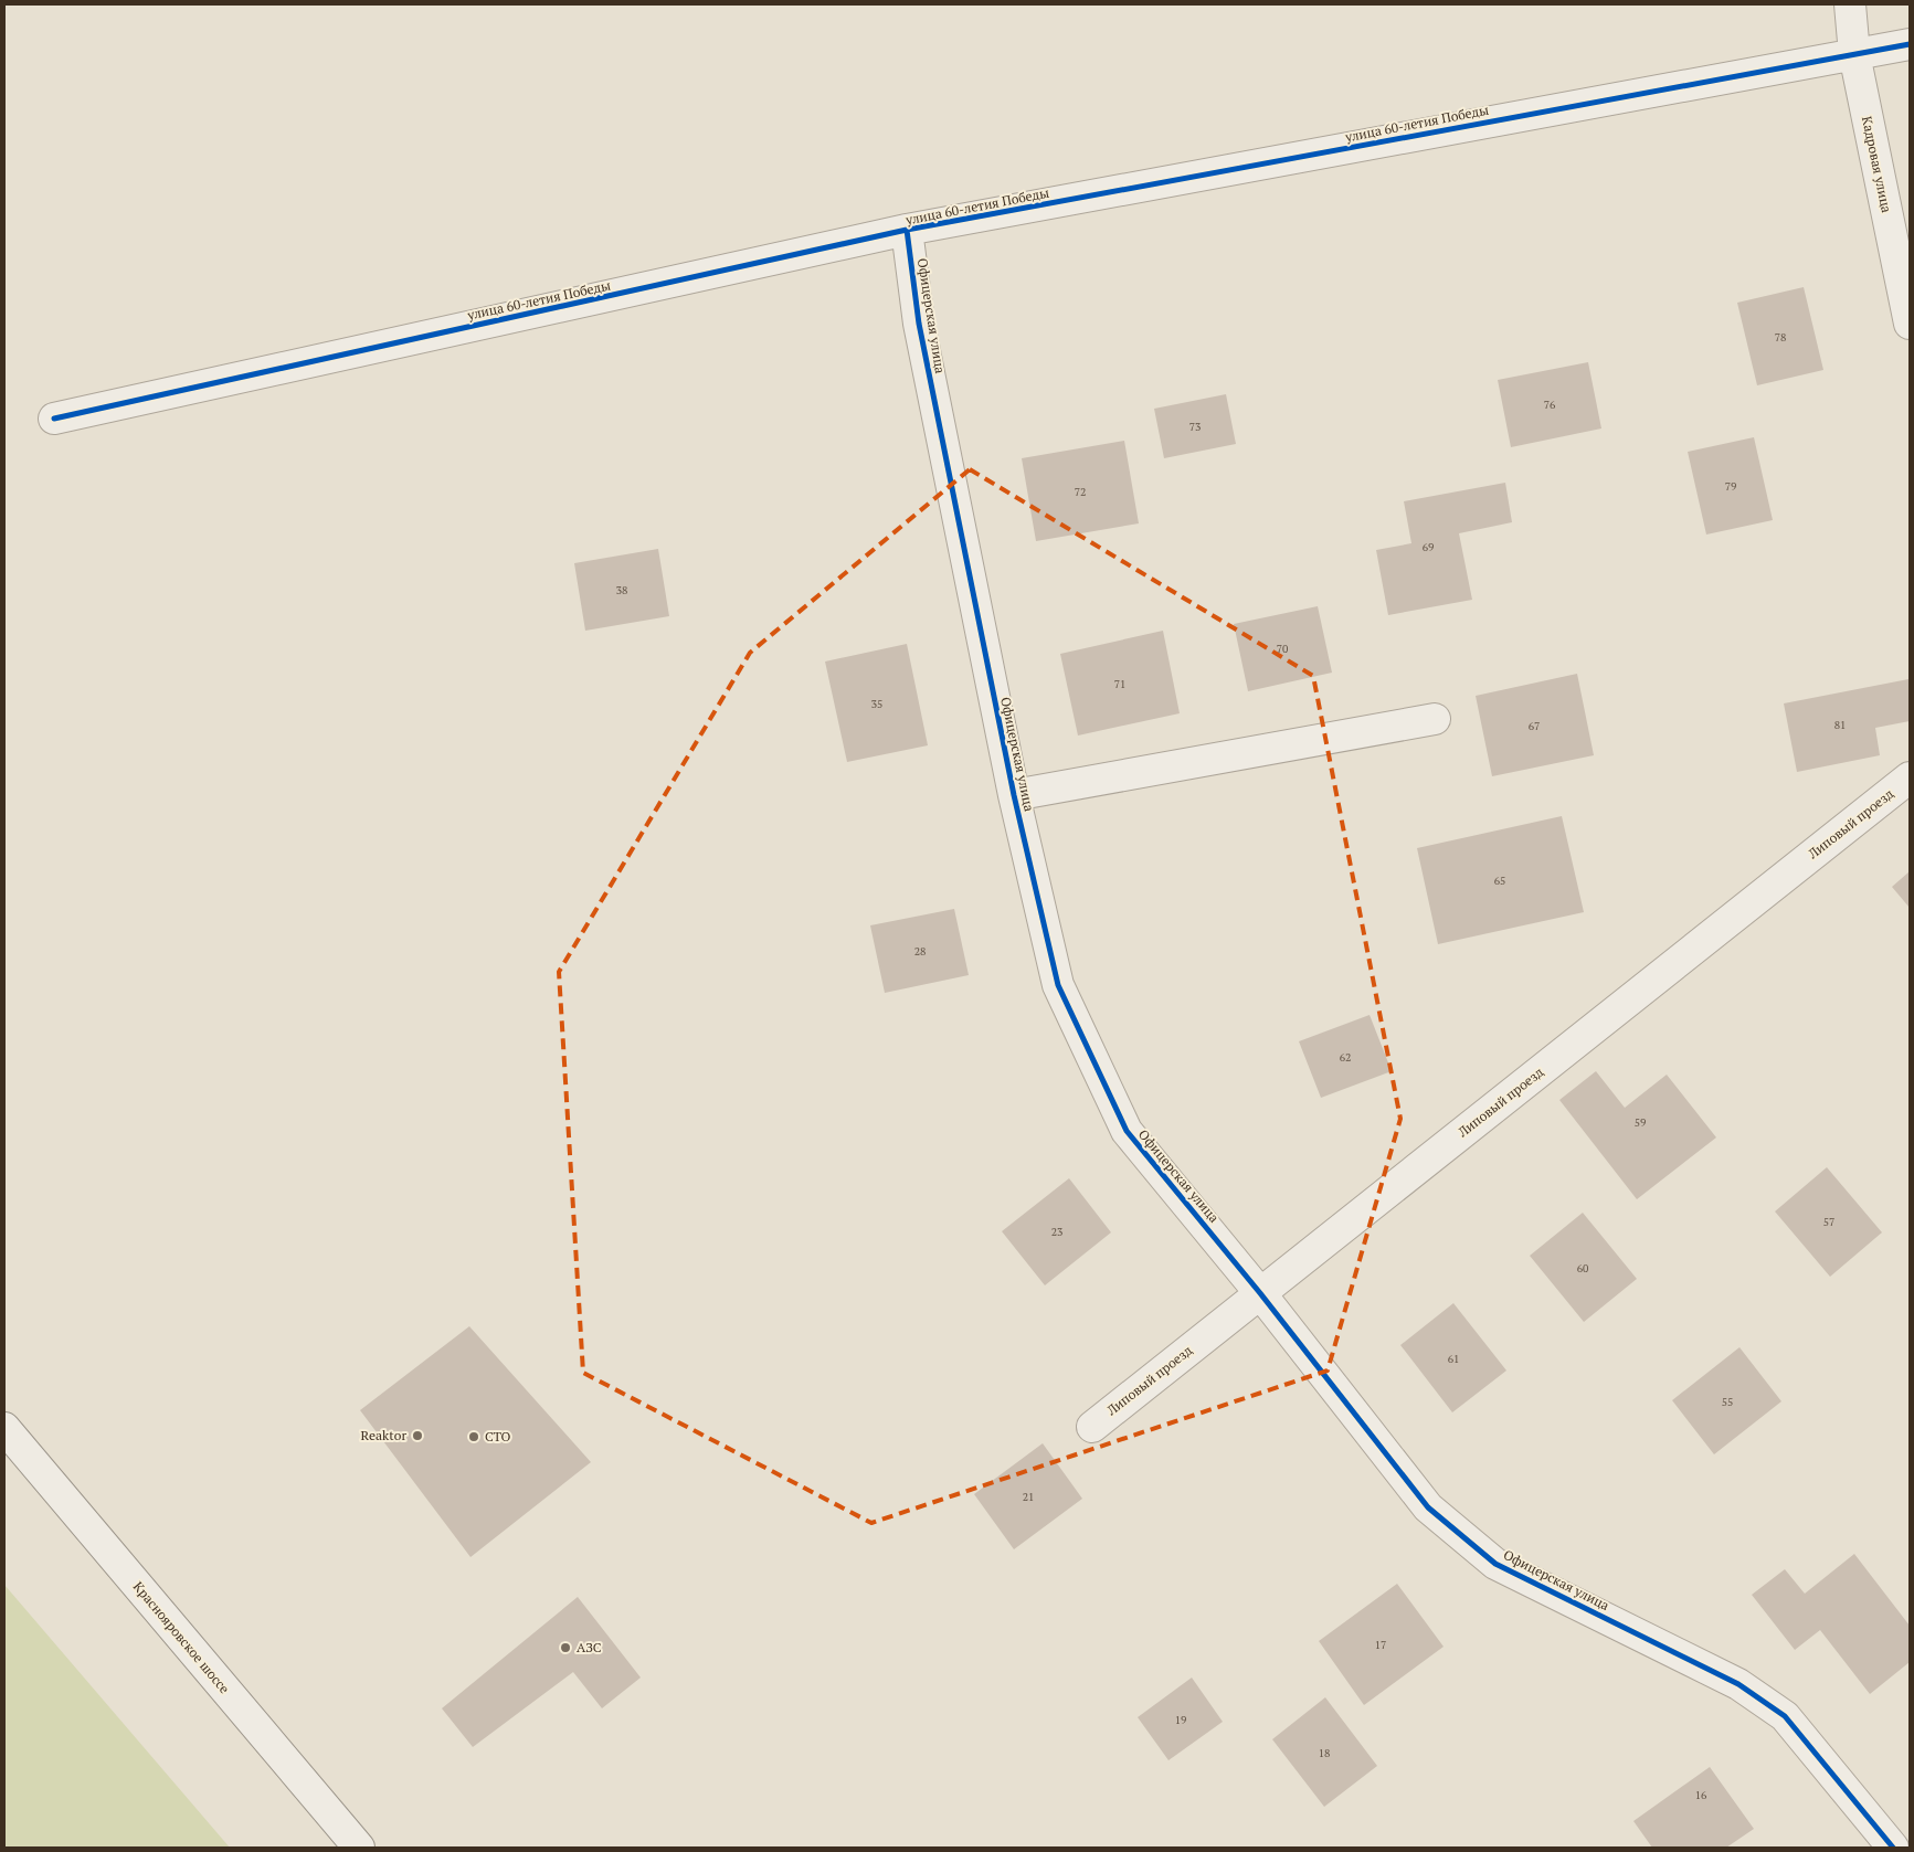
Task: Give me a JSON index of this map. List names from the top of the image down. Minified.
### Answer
{"streets":{"street":["улица 60-летия Победы","Кадровая улица","Офицерская улица","Липовый проезд","Краснояровское шоссе"]},"crossings":[["улица 60-летия Победы","Кадровая улица"],["улица 60-летия Победы","Офицерская улица"],["Офицерская улица","Липовый проезд"]],"places":["Reaktor","СТО","АЗС"],"house_numbers":["78","76","73","79","72","69","38","70","71","35","81","67","65","28","62","59","57","23","60","61","55","21","17","19","18","16"]}
